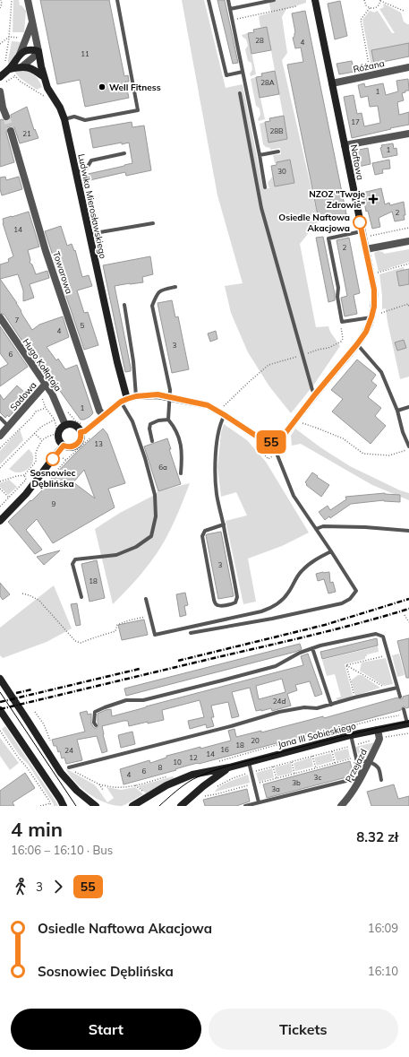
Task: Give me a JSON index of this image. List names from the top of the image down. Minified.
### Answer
{"streets":{"street":["Różana","Naftowa","Ludwika Mierosławskiego","Towarowa","Hugo Kołłątaja","Sadowa","Jana III Sobieskiego","Przejazd"]},"crossings":[["Różana","Naftowa"],["Hugo Kołłątaja","Sadowa"]],"places":{"other":["Well Fitness","Osiedle Naftowa Akacjowa","Sosnowiec Dęblińska"],"health":["NZOZ \"Twoje Zdrowie\""]},"lines":["bus line 55"],"house_numbers":["28","4","11","28A","1","17","28B","21","1","30","2","14","2","7","5","4","3","6","1","13","6a","9","3","18","24d","20","18","16","24","14","12","10","8","6","4","3c","3b","3a"],"page":{"on_map":"55","heading":["4 min","16:06 – 16:10 · Bus","8.32 zł"],"legs":["3","55"],"list":[{"name":"Osiedle Naftowa Akacjowa","value":"16:09"},{"name":"Sosnowiec Dęblińska","value":"16:10"}],"buttons":["Start","Tickets"]}}
